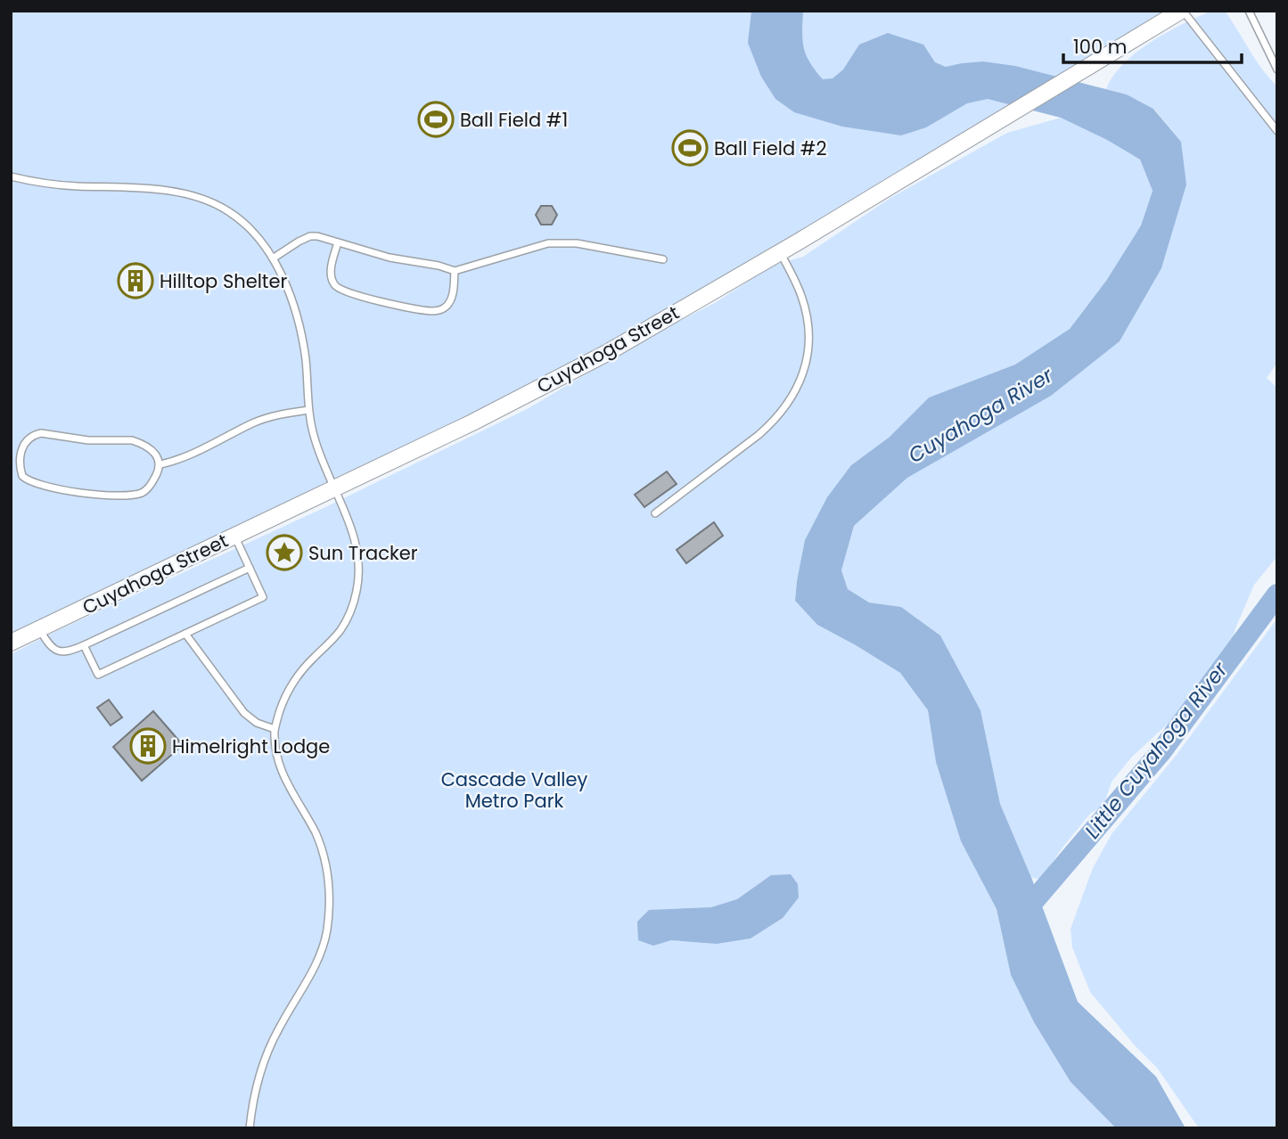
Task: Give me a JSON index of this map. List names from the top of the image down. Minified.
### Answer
{"streets":{"street":["Cuyahoga Street"]},"water":["Cuyahoga River","Little Cuyahoga River"],"parks":["Cascade Valley Metro Park"],"places":{"sports":["Ball Field #1","Ball Field #2"],"building":["Hilltop Shelter","Himelright Lodge"],"place":["Sun Tracker"]},"scale_bar":"100 m"}
